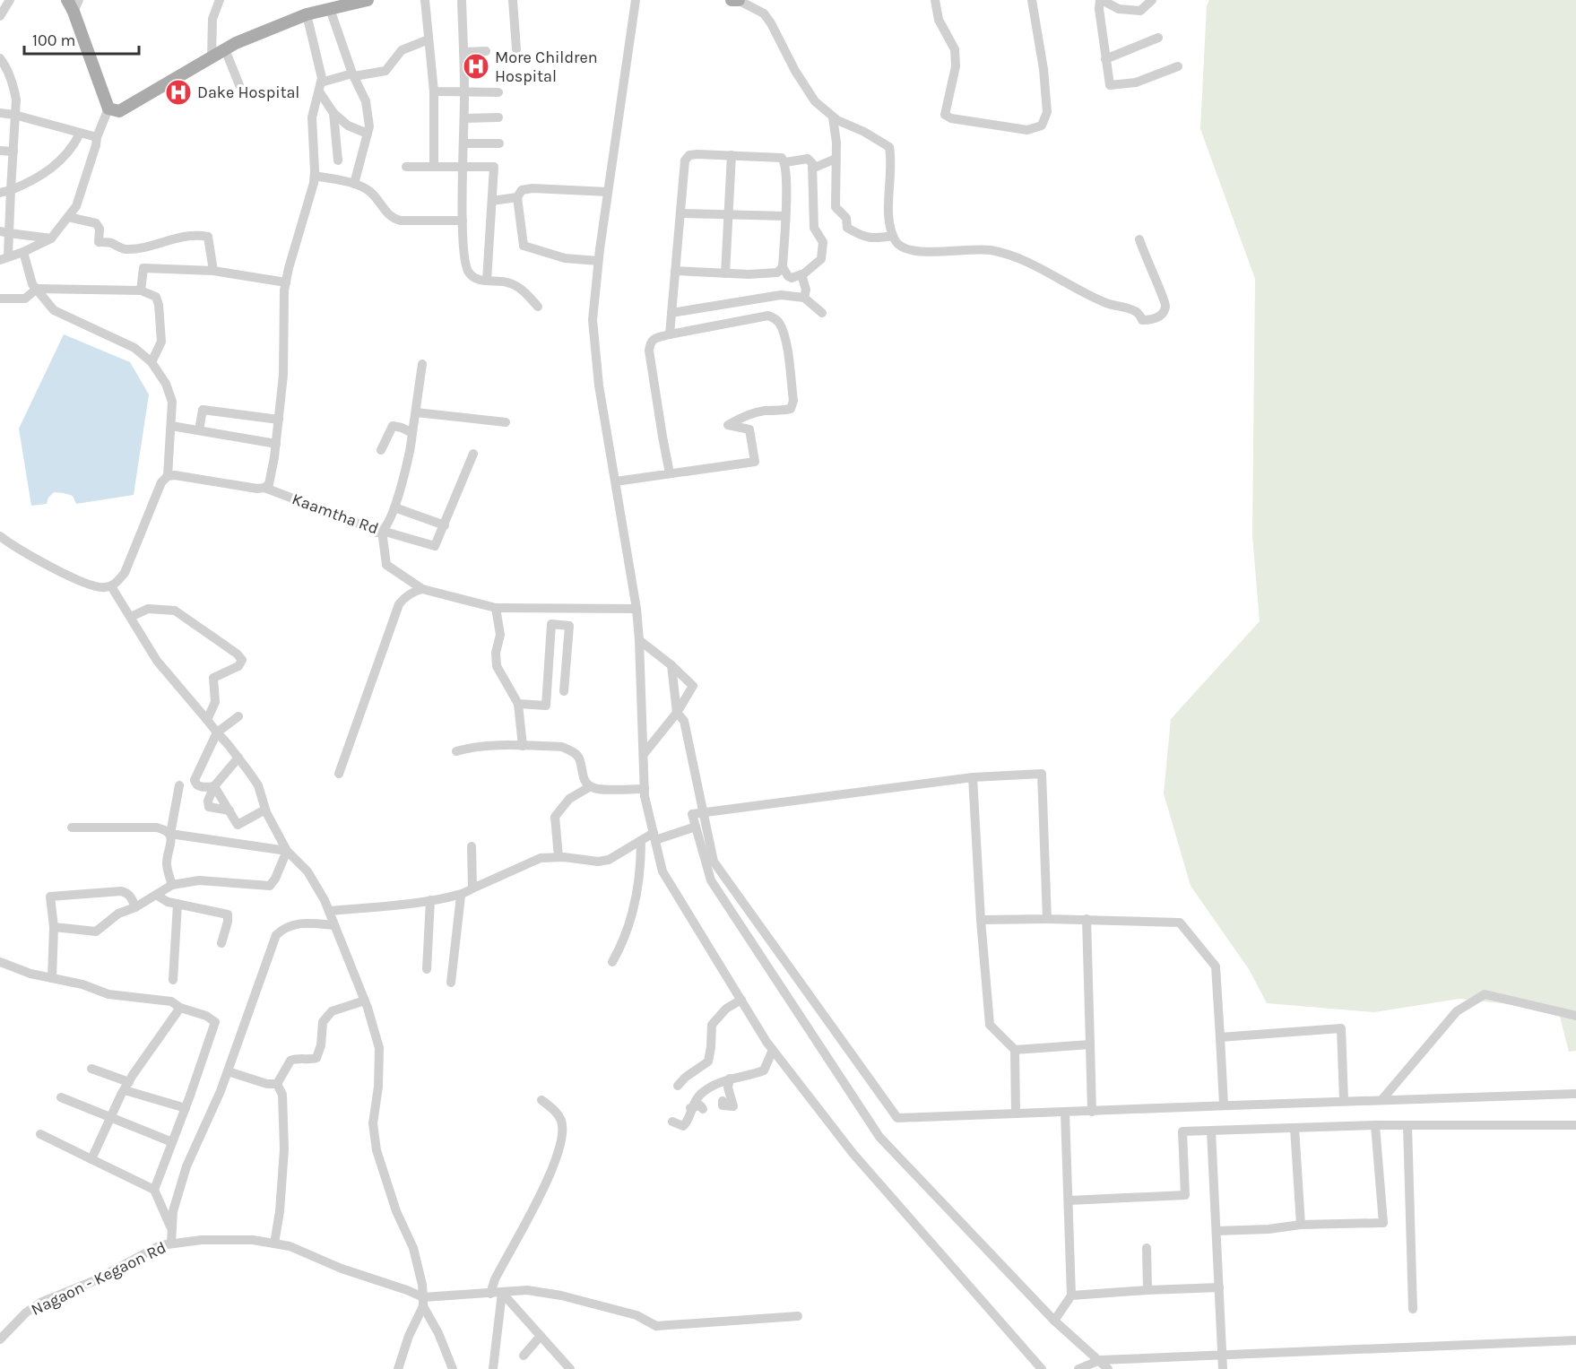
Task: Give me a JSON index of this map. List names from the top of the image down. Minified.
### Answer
{"streets":{"street":["Kaamtha Rd","Nagaon - Kegaon Rd"]},"places":{"hospital":["More Children Hospital","Dake Hospital"]},"scale_bar":"100 m"}
